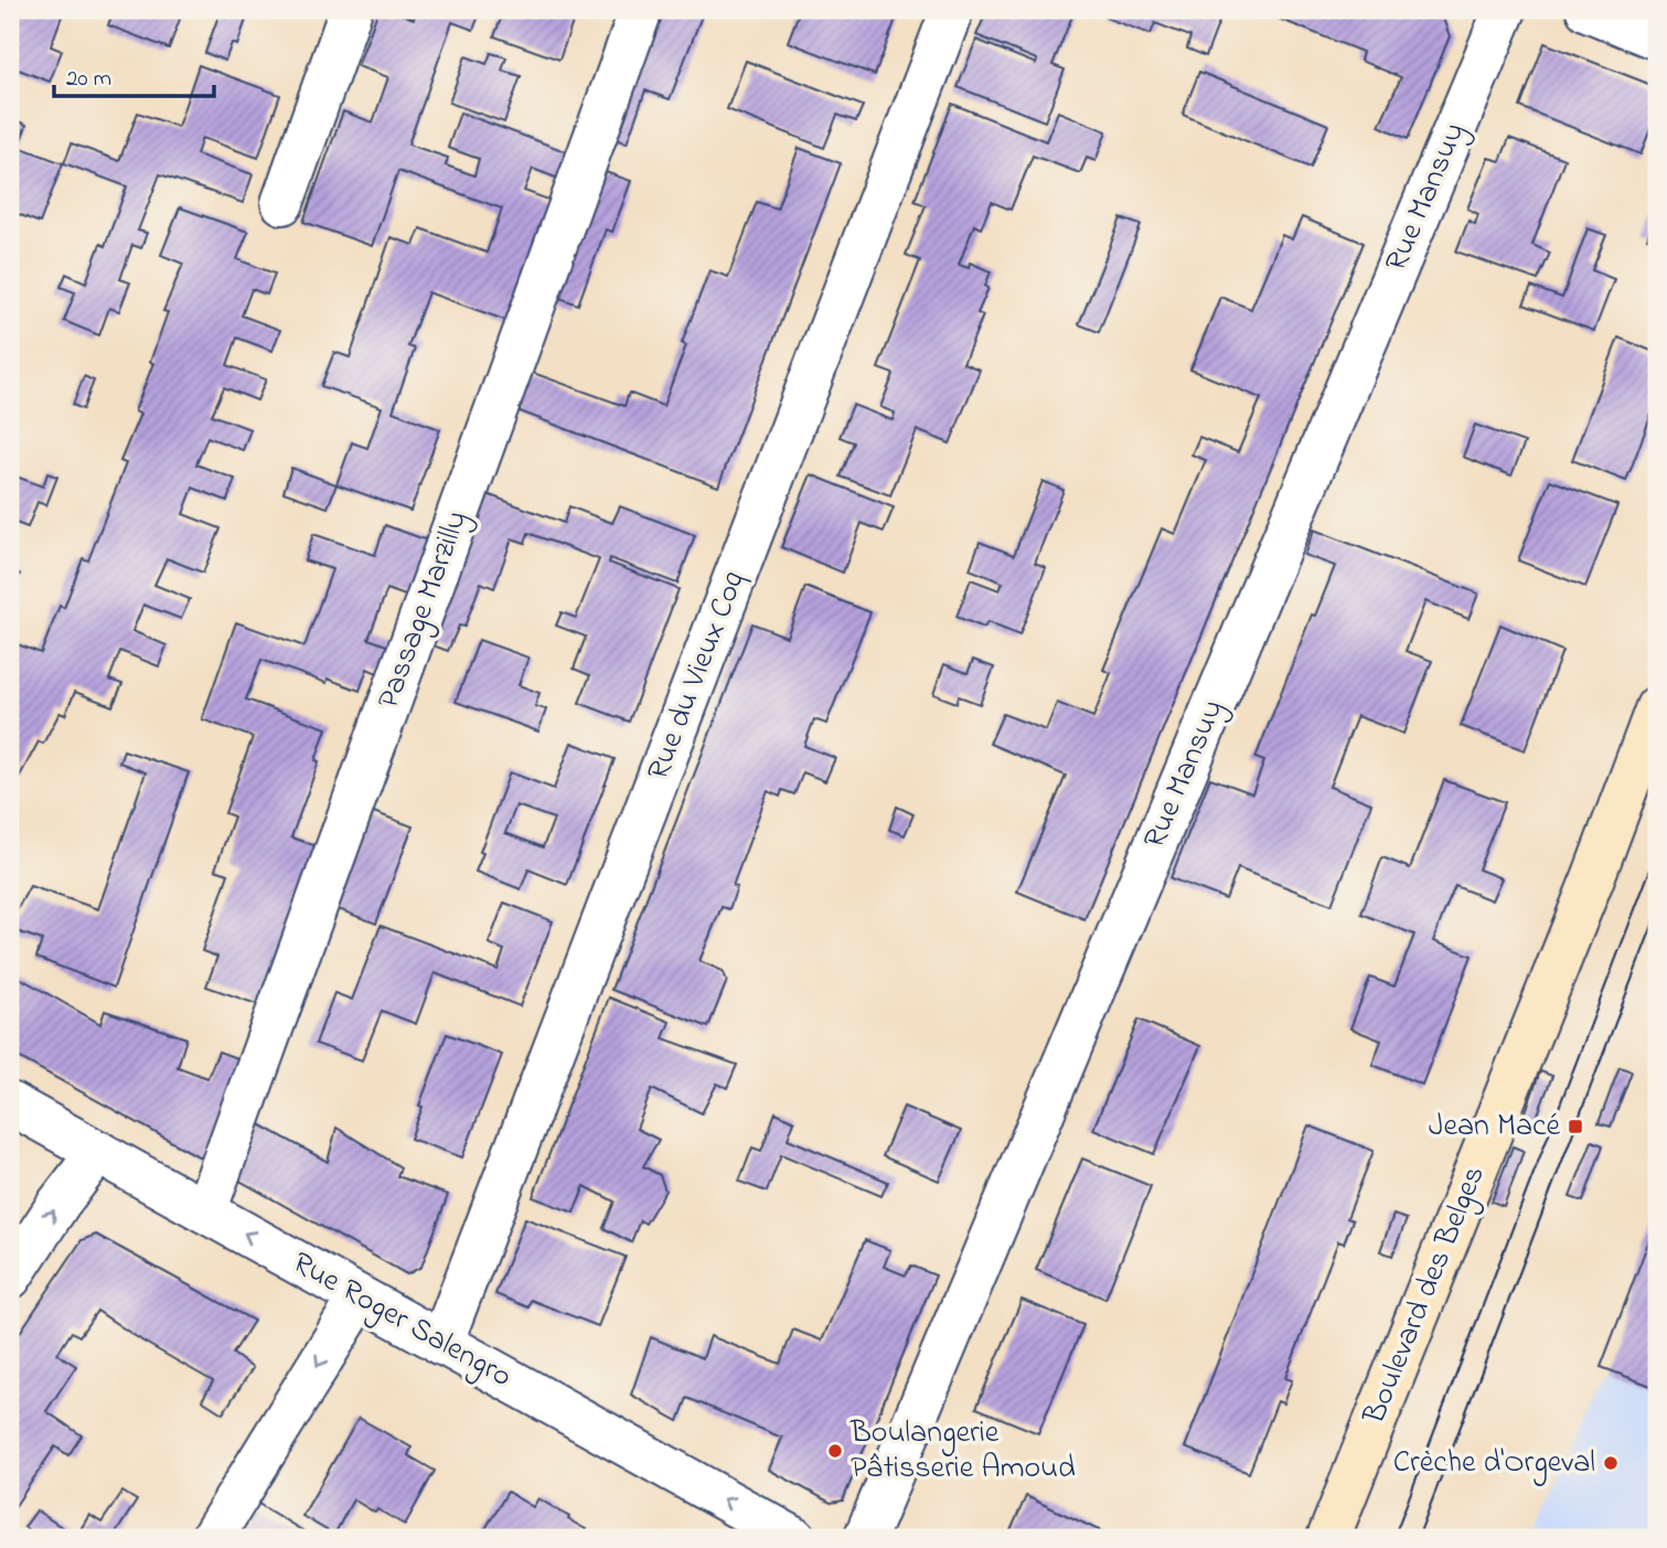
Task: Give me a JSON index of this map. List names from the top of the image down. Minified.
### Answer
{"streets":{"main road":["Boulevard des Belges"],"street":["Rue Mansuy","Passage Marzilly","Rue du Vieux Coq","Rue Roger Salengro"]},"crossings":[["Passage Marzilly","Rue Roger Salengro"],["Rue du Vieux Coq","Rue Roger Salengro"]],"one_way":["Rue Roger Salengro"],"places":{"transit":["Jean Macé"],"other":["Boulangerie Pâtisserie Amoud","Crèche d'Orgeval"]},"scale_bar":"20 m"}
